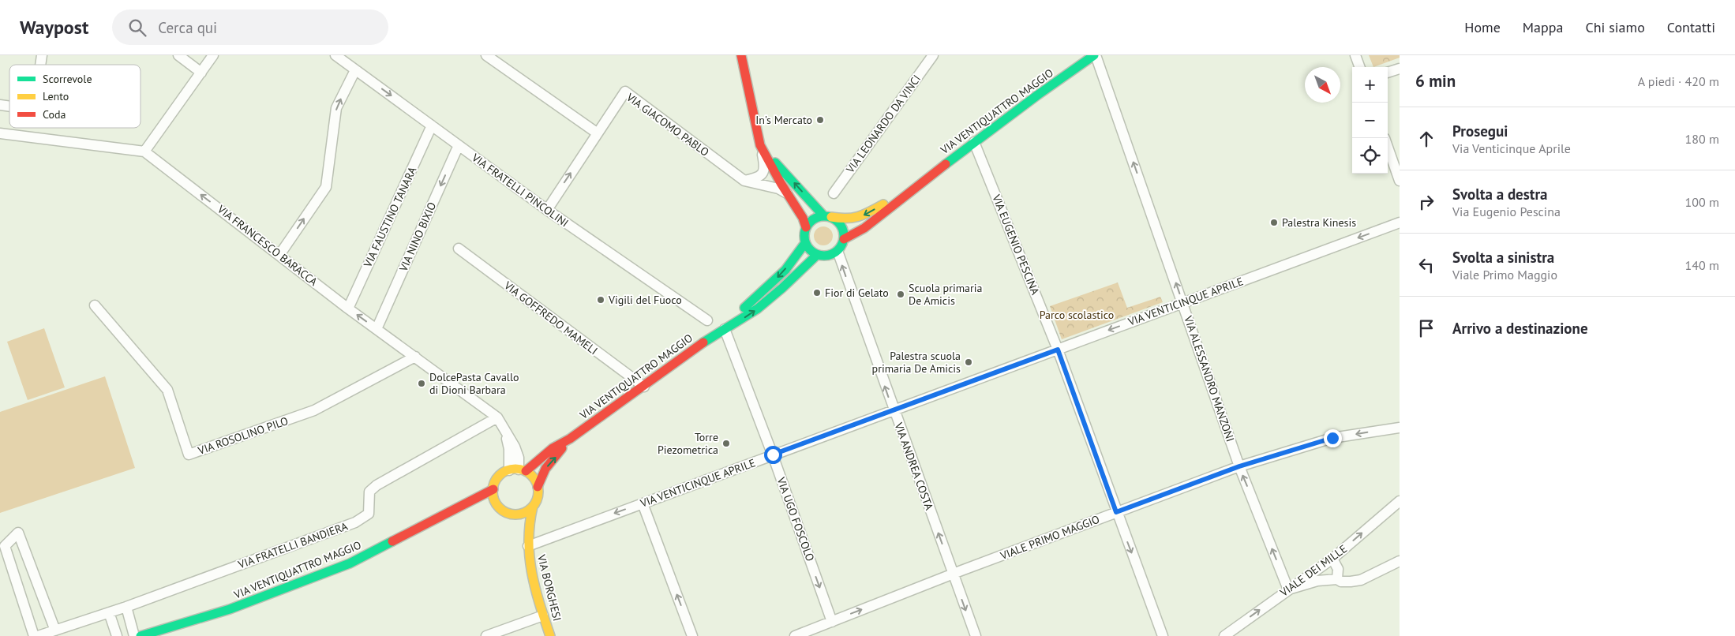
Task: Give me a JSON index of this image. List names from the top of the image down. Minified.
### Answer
{"streets":{"main road":["VIA VENTIQUATTRO MAGGIO","VIA BORGHESI"],"street":["VIA LEONARDO DA VINCI","VIA GIACOMO PABLO","VIA FRATELLI PINCOLINI","VIA FAUSTINO TANARA","VIA NINO BIXIO","VIA EUGENIO PESCINA","VIA FRANCESCO BARACCA","VIA VENTICINQUE APRILE","VIA GOFFREDO MAMELI","VIA ALESSANDRO MANZONI","VIA ROSOLINO PILO","VIA ANDREA COSTA","VIA UGO FOSCOLO","VIALE PRIMO MAGGIO","VIA FRATELLI BANDIERA","VIALE DEI MILLE"]},"crossings":[["VIA VENTIQUATTRO MAGGIO","VIA EUGENIO PESCINA"],["VIA VENTIQUATTRO MAGGIO","VIA FRANCESCO BARACCA"],["VIA VENTIQUATTRO MAGGIO","VIA GOFFREDO MAMELI"],["VIA VENTIQUATTRO MAGGIO","VIA ALESSANDRO MANZONI"],["VIA VENTIQUATTRO MAGGIO","VIA ANDREA COSTA"],["VIA VENTIQUATTRO MAGGIO","VIA UGO FOSCOLO"],["VIA VENTIQUATTRO MAGGIO","VIA BORGHESI"],["VIA FRATELLI PINCOLINI","VIA FAUSTINO TANARA"],["VIA FRATELLI PINCOLINI","VIA NINO BIXIO"],["VIA FAUSTINO TANARA","VIA FRANCESCO BARACCA"],["VIA NINO BIXIO","VIA FRANCESCO BARACCA"],["VIA EUGENIO PESCINA","VIA VENTICINQUE APRILE"],["VIA EUGENIO PESCINA","VIALE PRIMO MAGGIO"],["VIA FRANCESCO BARACCA","VIA ROSOLINO PILO"],["VIA FRANCESCO BARACCA","VIA FRATELLI BANDIERA"],["VIA FRANCESCO BARACCA","VIA BORGHESI"],["VIA VENTICINQUE APRILE","VIA ALESSANDRO MANZONI"],["VIA VENTICINQUE APRILE","VIA ANDREA COSTA"],["VIA VENTICINQUE APRILE","VIA UGO FOSCOLO"],["VIA VENTICINQUE APRILE","VIA BORGHESI"],["VIA ALESSANDRO MANZONI","VIALE PRIMO MAGGIO"],["VIA ALESSANDRO MANZONI","VIALE DEI MILLE"],["VIA ANDREA COSTA","VIALE PRIMO MAGGIO"],["VIA UGO FOSCOLO","VIALE PRIMO MAGGIO"]],"one_way":["VIA NINO BIXIO","VIA FRANCESCO BARACCA","VIA VENTICINQUE APRILE","VIA ALESSANDRO MANZONI","VIA UGO FOSCOLO","VIALE DEI MILLE"],"parks":["Parco scolastico"],"places":["In's Mercato","Palestra Kinesis","Fior di Gelato","Scuola primaria De Amicis","Vigili del Fuoco","Palestra scuola primaria De Amicis","DolcePasta Cavallo di Dioni Barbara","Torre Piezometrica"],"legend":["Scorrevole","Lento","Coda"],"north":"bottom right","page":{"header":"Waypost","search":"Cerca qui","nav":["Home","Mappa","Chi siamo","Contatti"],"heading":["6 min","A piedi · 420 m"],"map_buttons":["+","−"],"list":[["Prosegui","Via Venticinque Aprile","180 m"],["Svolta a destra","Via Eugenio Pescina","100 m"],["Svolta a sinistra","Viale Primo Maggio","140 m"],"Arrivo a destinazione"]}}
